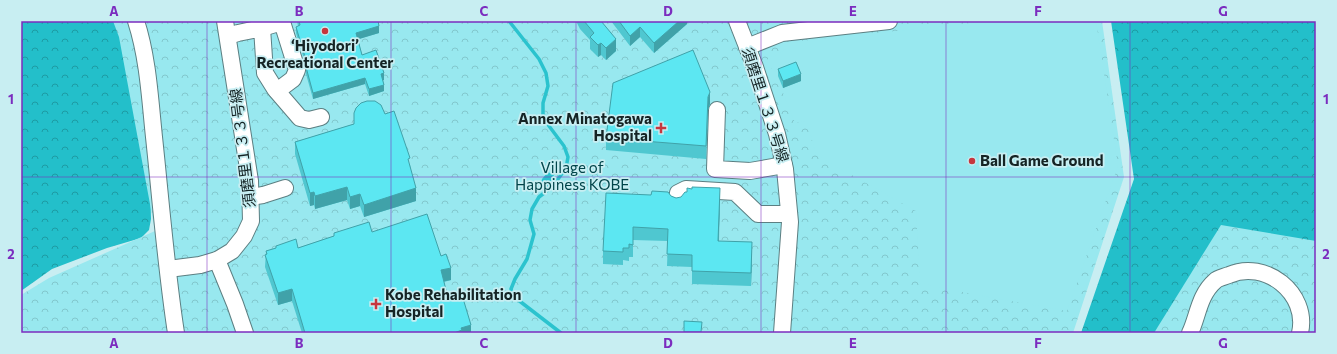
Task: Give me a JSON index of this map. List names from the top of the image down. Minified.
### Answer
{"streets":{"street":["須磨里１３３号線"]},"parks":["Village of Happiness KOBE"],"places":{"other":["‘Hiyodori’ Recreational Center","Ball Game Ground"],"health":["Annex Minatogawa Hospital","Kobe Rehabilitation Hospital"]},"grid":{"columns":["A","B","C","D","E","F","G"],"rows":["1","2"]}}
